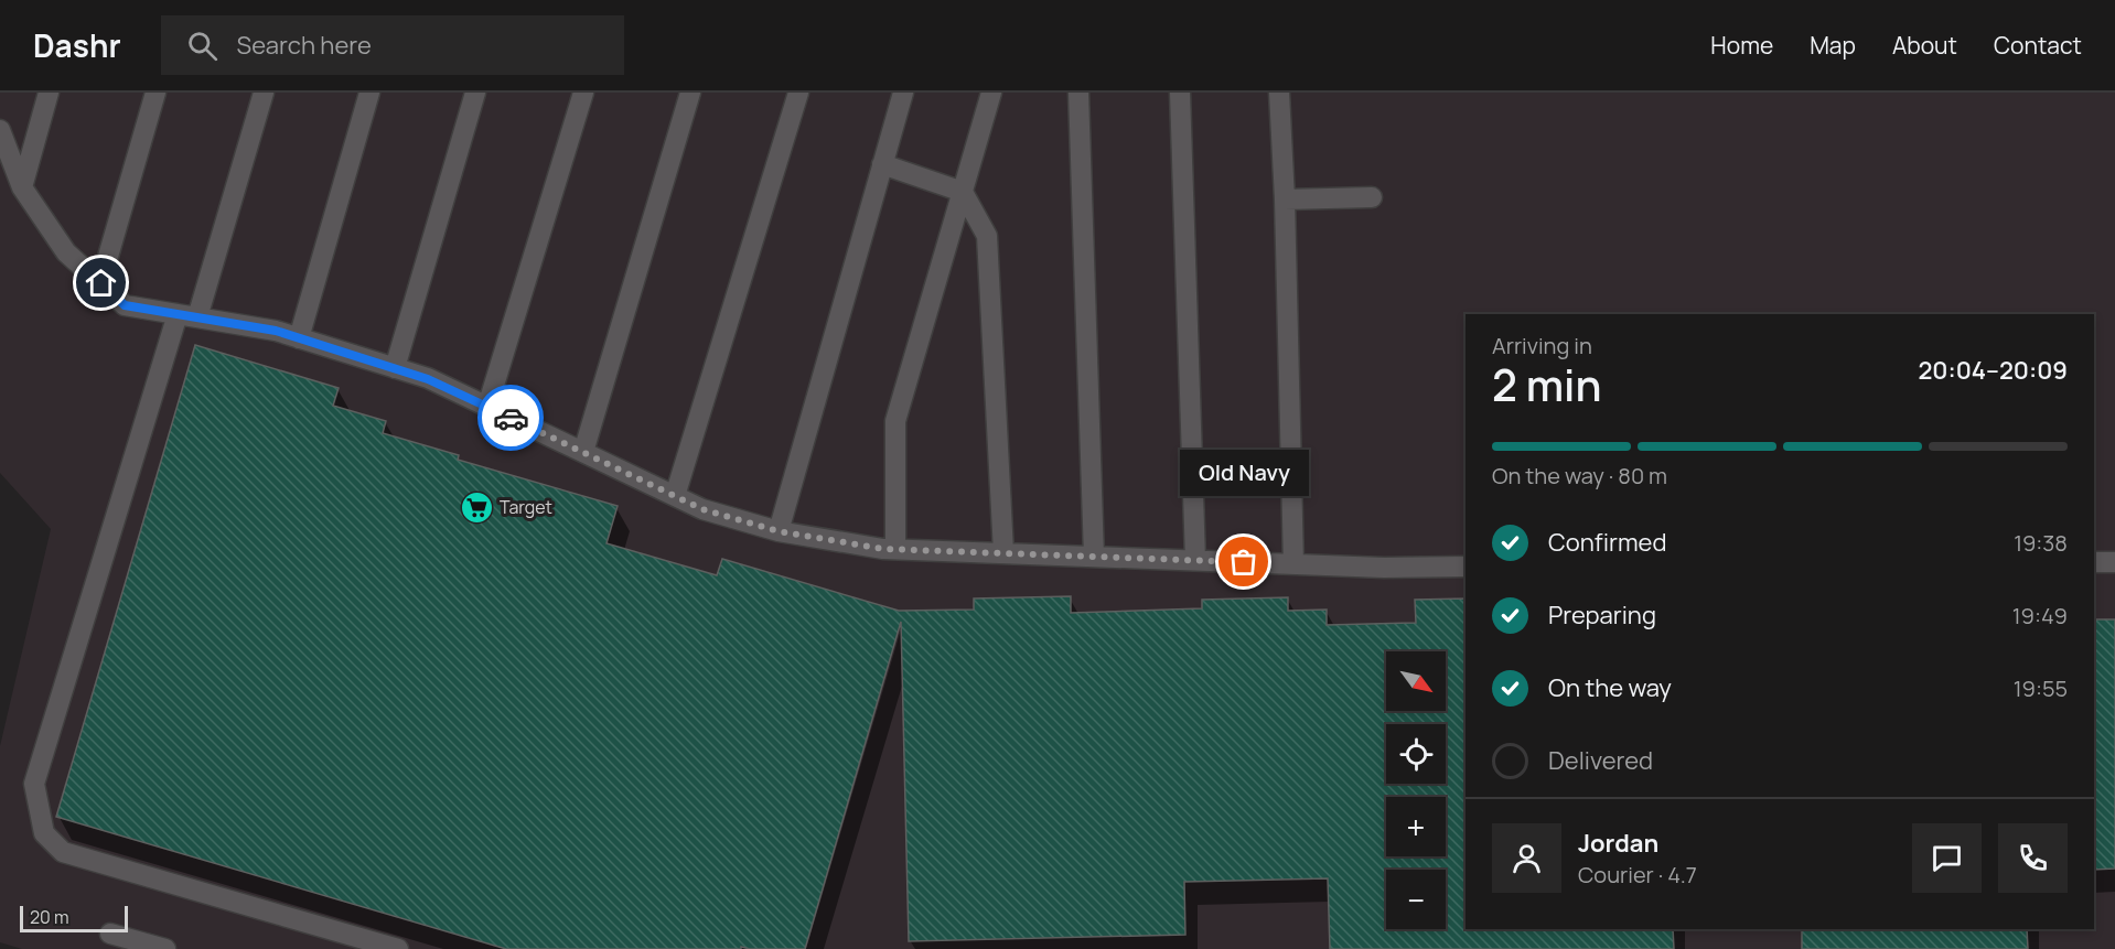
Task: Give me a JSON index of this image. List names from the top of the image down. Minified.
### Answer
{"places":{"supermarket":["Target"],"other":["Old Navy"]},"scale_bar":"20 m","north":"bottom right","page":{"header":"Dashr","search":"Search here","nav":["Home","Map","About","Contact"],"heading":["2 min","Arriving in","20:04–20:09"],"panel":["Jordan","Courier · 4.7"],"bar":"On the way · 80 m","bubble":"Old Navy","list":[["Confirmed","19:38"],["Preparing","19:49"],["On the way","19:55"],"Delivered"],"map_buttons":["+","−"],"scale":"20 m"}}
